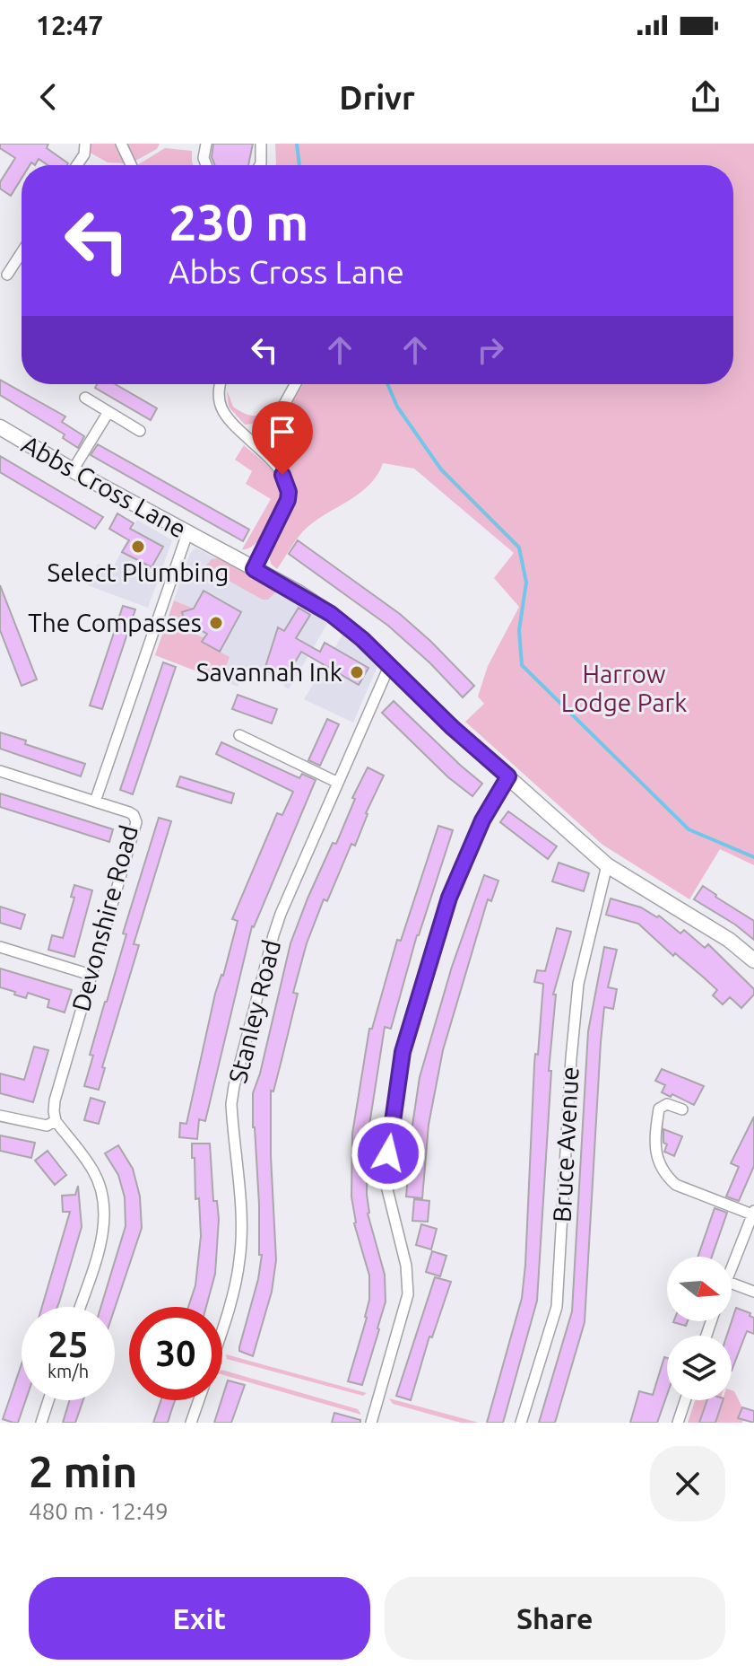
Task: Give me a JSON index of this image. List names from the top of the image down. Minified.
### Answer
{"streets":{"street":["Abbs Cross Lane","Devonshire Road","Stanley Road","Bruce Avenue"]},"crossings":[["Abbs Cross Lane","Devonshire Road"],["Abbs Cross Lane","Stanley Road"],["Abbs Cross Lane","Bruce Avenue"]],"parks":["Harrow Lodge Park"],"places":["Select Plumbing","The Compasses","Savannah Ink"],"north":"right","page":{"status":"12:47","header":"Drivr","turn":["230 m","Abbs Cross Lane"],"speed":"25 km/h","limit":"30","heading":["2 min","480 m · 12:49"],"buttons":["Exit","Share"]}}
